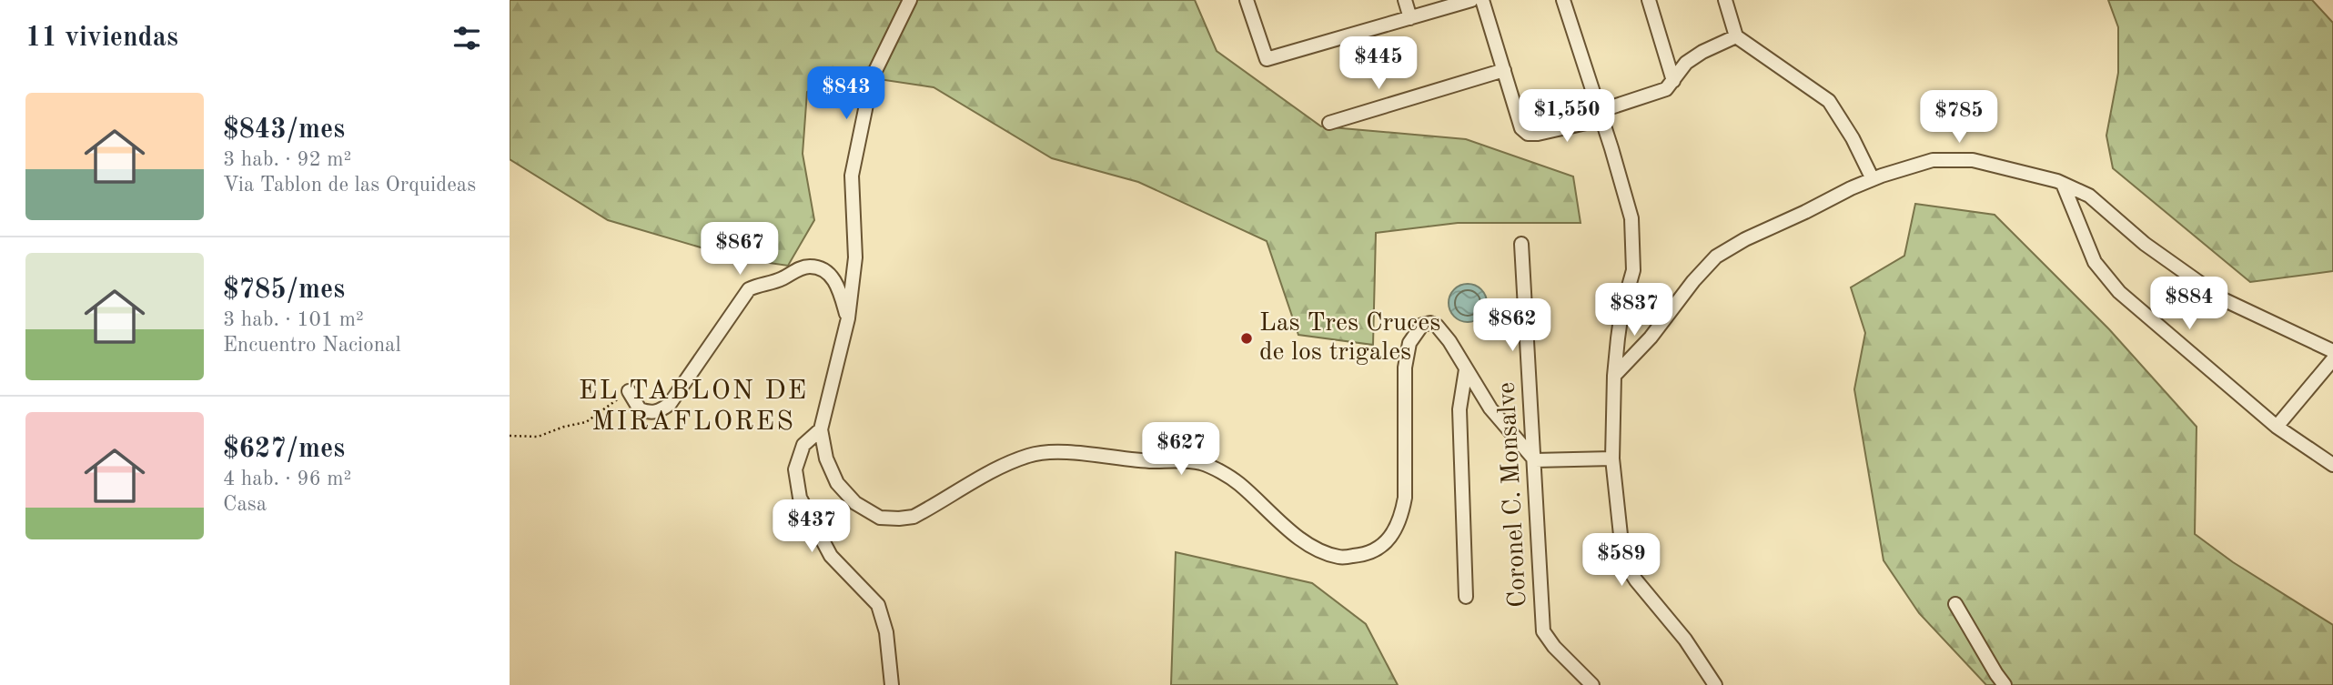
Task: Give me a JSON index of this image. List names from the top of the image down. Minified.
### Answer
{"streets":{"street":["Coronel C. Monsalve"]},"districts":["EL TABLON DE MIRAFLORES"],"places":["Las Tres Cruces de los trigales"],"page":{"heading":"11 viviendas","price":["$445","$843","$1,550","$785","$867","$884","$837","$862","$627","$437","$589"],"list":[{"name":"$843/mes","note":"3 hab. · 92 m² · Via Tablon de las Orquideas"},{"name":"$785/mes","note":"3 hab. · 101 m² · Encuentro Nacional"},{"name":"$627/mes","note":"4 hab. · 96 m² · Casa"}]}}
